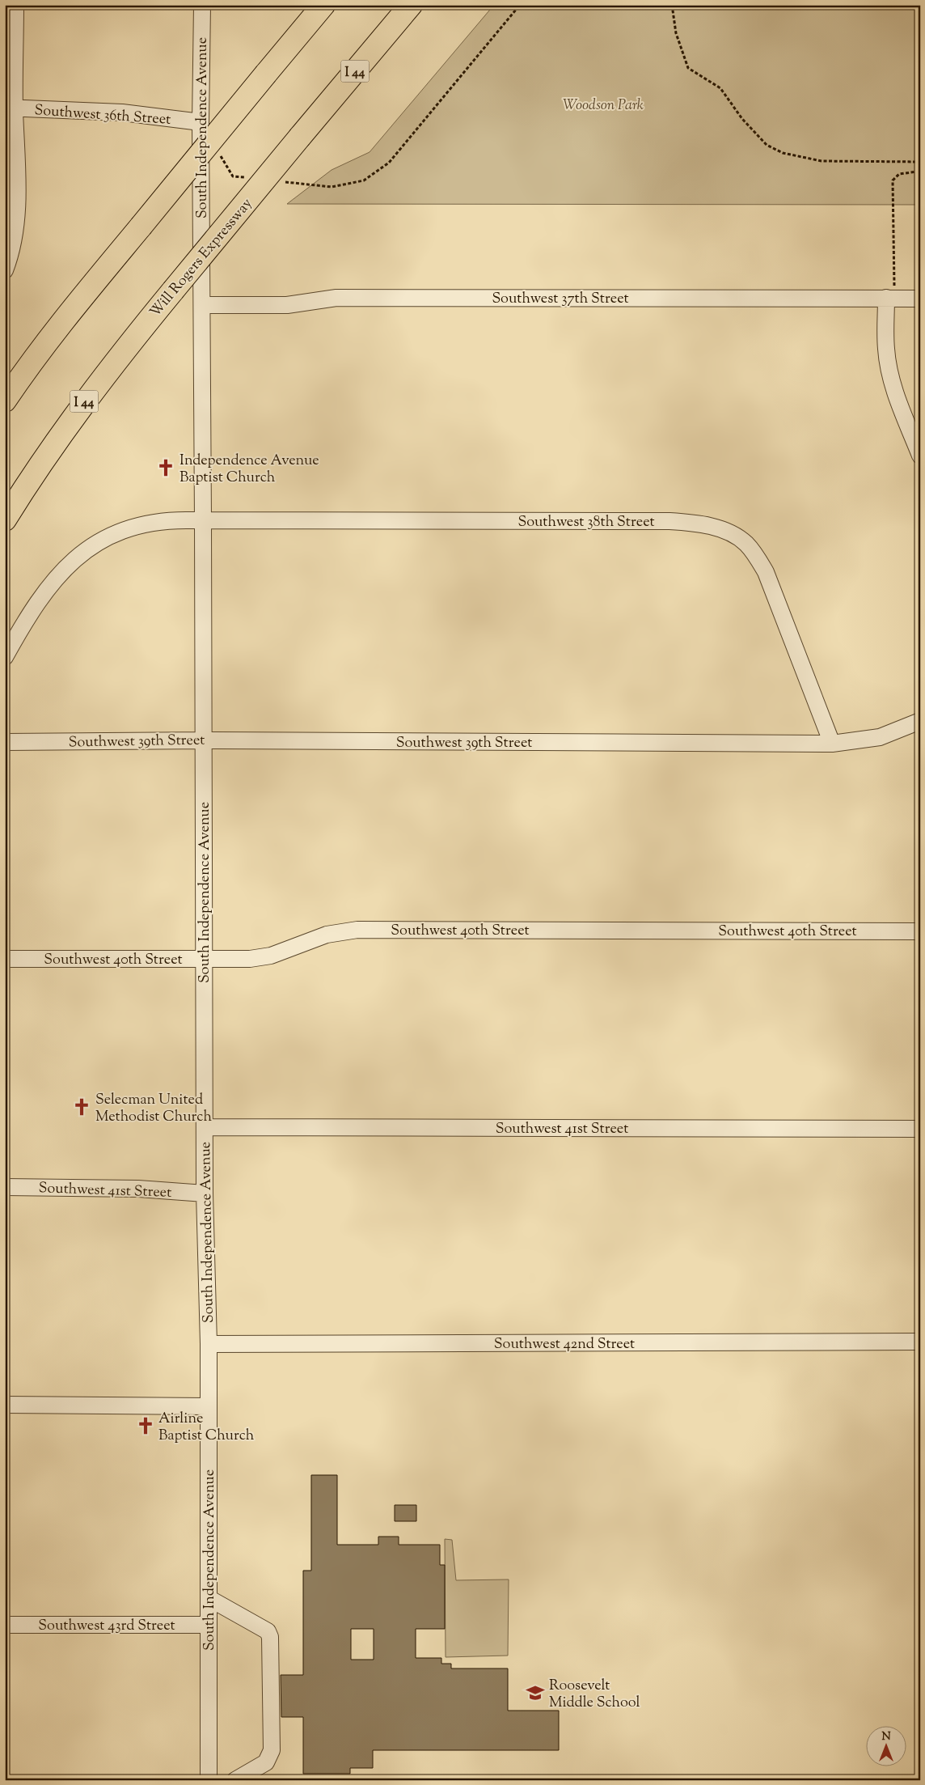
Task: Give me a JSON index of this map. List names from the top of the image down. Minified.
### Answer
{"streets":{"highway":["I 44","Will Rogers Expressway"],"street":["Southwest 36th Street","South Independence Avenue","Southwest 37th Street","Southwest 38th Street","Southwest 39th Street","Southwest 40th Street","Southwest 41st Street","Southwest 42nd Street","Southwest 43rd Street"]},"crossings":[["Southwest 36th Street","South Independence Avenue"],["South Independence Avenue","Southwest 37th Street"],["South Independence Avenue","Southwest 38th Street"],["South Independence Avenue","Southwest 39th Street"],["South Independence Avenue","Southwest 40th Street"],["South Independence Avenue","Southwest 41st Street"],["South Independence Avenue","Southwest 42nd Street"],["South Independence Avenue","Southwest 43rd Street"],["Southwest 38th Street","Southwest 39th Street"]],"parks":["Woodson Park"],"places":{"church":["Independence Avenue Baptist Church","Selecman United Methodist Church","Airline Baptist Church"],"school or university":["Roosevelt Middle School"]},"north":"top"}
